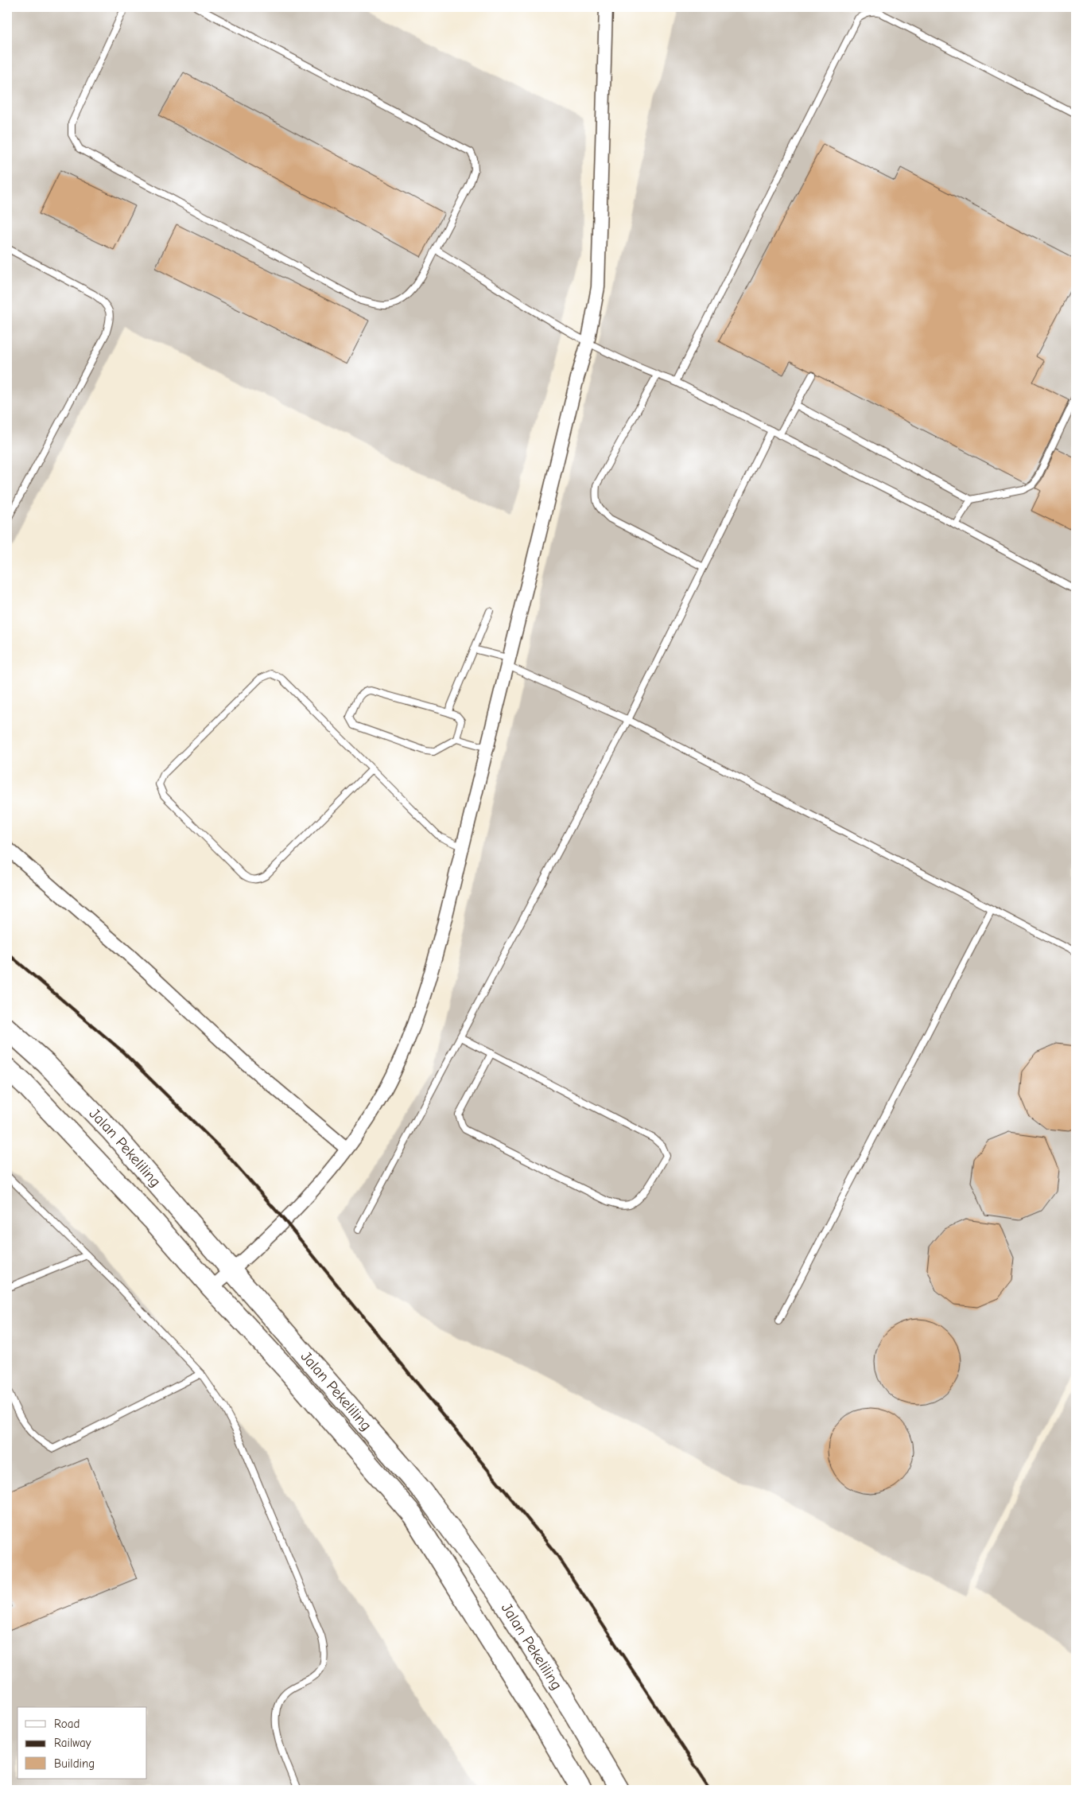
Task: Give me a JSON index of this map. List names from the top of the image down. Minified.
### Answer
{"streets":{"main road":["Jalan Pekeliling"]},"legend":["Road","Railway","Building"]}
